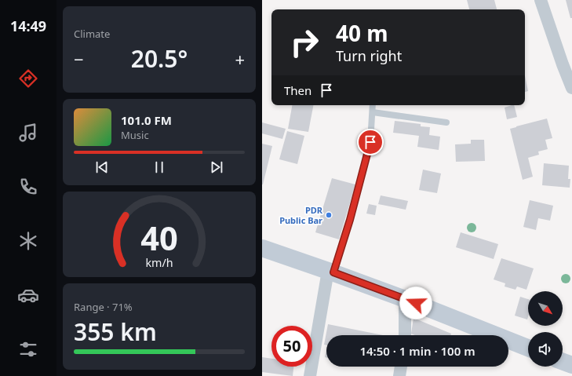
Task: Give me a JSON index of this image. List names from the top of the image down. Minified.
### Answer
{"places":["PDR Public Bar"],"north":"bottom right","page":{"tabs":"14:49","tile":["Climate",["Range · 71%","355 km"]],"turn":["40 m","Turn right"],"heat":["−","20.5°","+"],"then":"Then","song":["101.0 FM","Music"],"limit":"50","trip":"14:50 · 1 min · 100 m","gauge":["40","km/h"]}}
